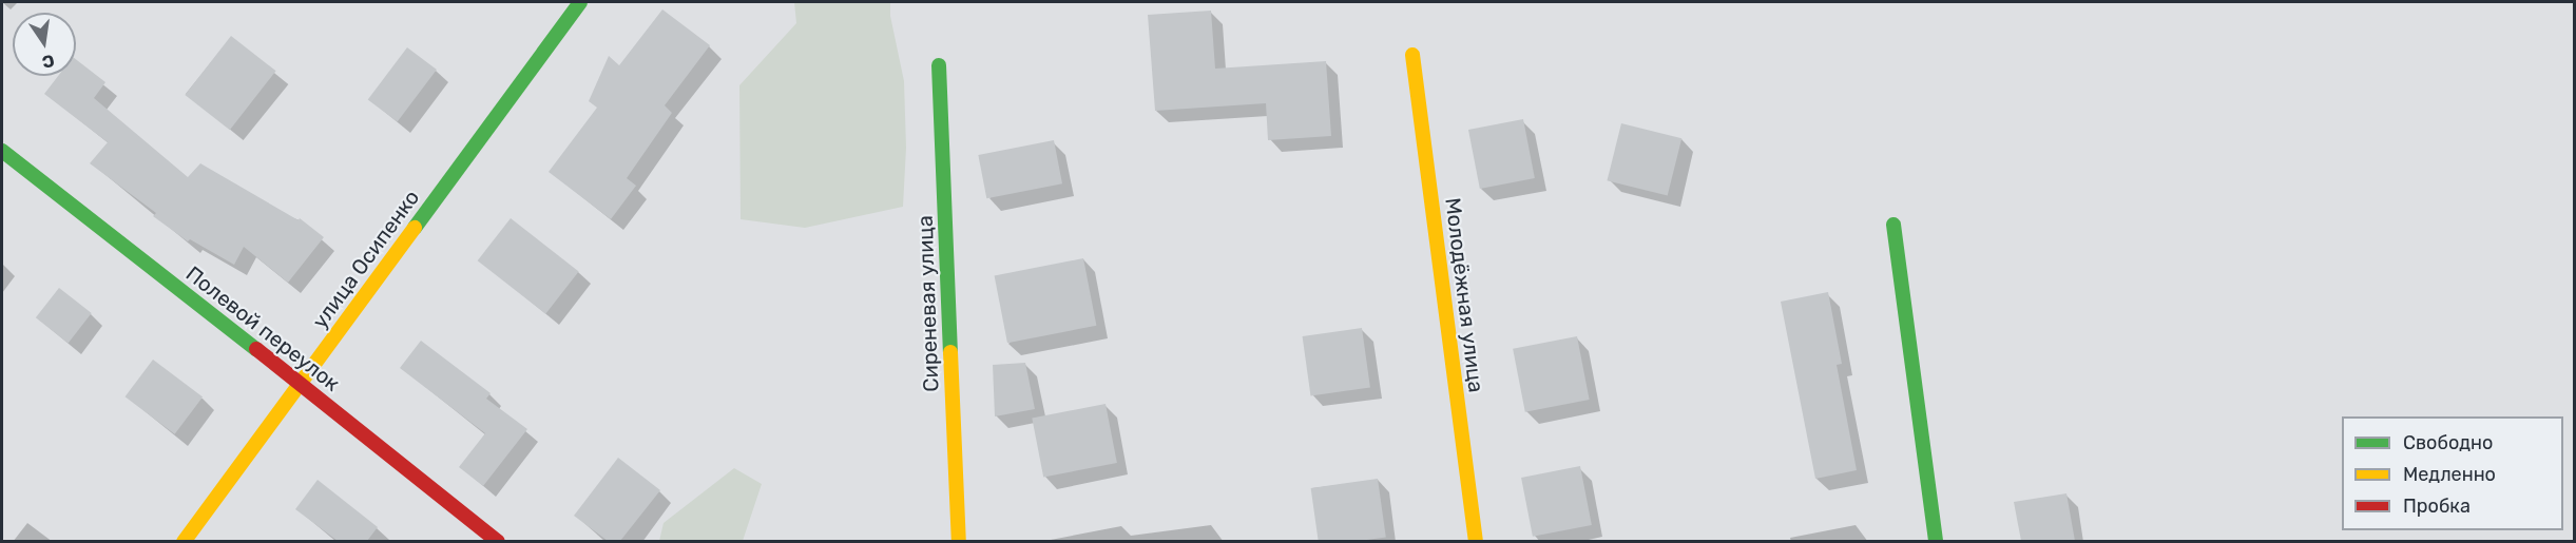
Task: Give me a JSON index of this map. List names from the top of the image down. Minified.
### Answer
{"streets":{"street":["улица Осипенко","Молодёжная улица","Сиреневая улица","Полевой переулок"]},"crossings":[["улица Осипенко","Полевой переулок"]],"legend":["Свободно","Медленно","Пробка"],"north":"bottom"}
